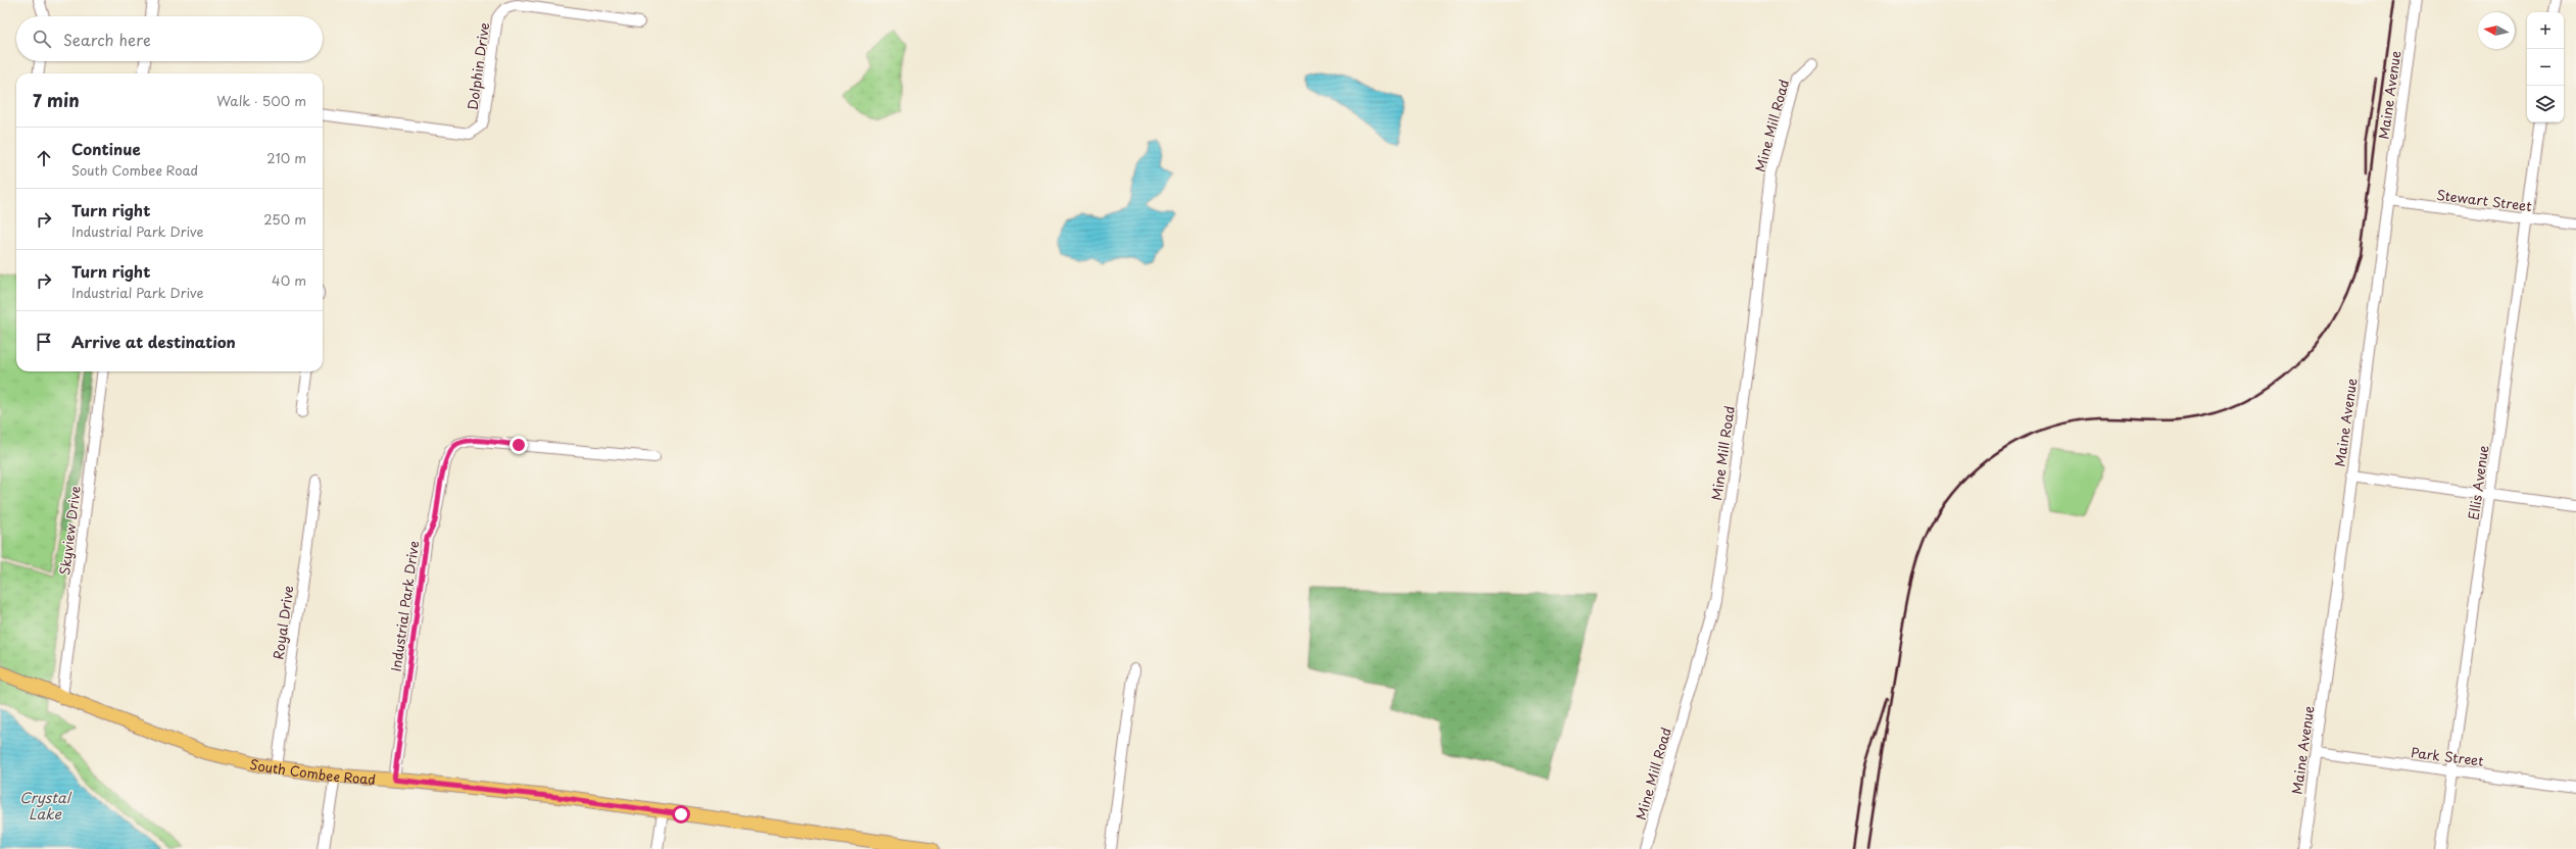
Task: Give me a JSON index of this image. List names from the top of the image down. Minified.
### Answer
{"streets":{"main road":["South Combee Road"],"street":["Dolphin Drive","Maine Avenue","Mine Mill Road","Stewart Street","Ellis Avenue","Skyview Drive","Industrial Park Drive","Royal Drive","Park Street"]},"crossings":[["Maine Avenue","Stewart Street"],["Maine Avenue","Park Street"],["Stewart Street","Ellis Avenue"],["Ellis Avenue","Park Street"],["Skyview Drive","South Combee Road"],["Industrial Park Drive","South Combee Road"],["Royal Drive","South Combee Road"]],"water":["Crystal Lake"],"north":"left","page":{"map_buttons":["+","−"],"search":"Search here","heading":["7 min","Walk · 500 m"],"list":[["Continue","South Combee Road","210 m"],["Turn right","Industrial Park Drive","250 m"],["Turn right","Industrial Park Drive","40 m"],"Arrive at destination"]}}
